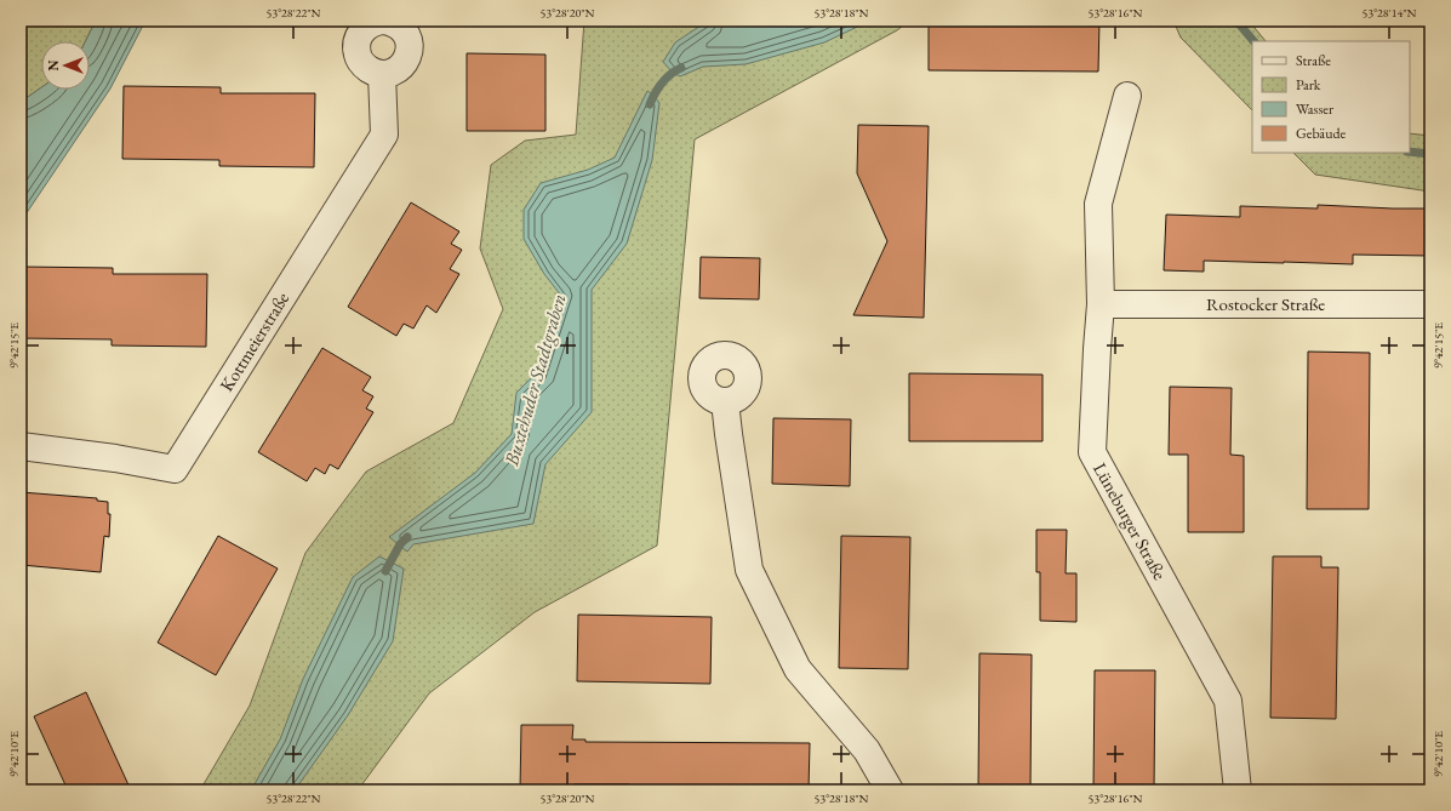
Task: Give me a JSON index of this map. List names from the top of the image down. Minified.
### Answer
{"streets":{"street":["Rostocker Straße","Kottmeierstraße","Lüneburger Straße"]},"crossings":[["Rostocker Straße","Lüneburger Straße"]],"water":["Buxtehuder Stadtgraben"],"legend":["Straße","Park","Wasser","Gebäude"],"north":"left","coordinates":["53°28'22\"N","53°28'20\"N","53°28'18\"N","53°28'16\"N","53°28'14\"N","9°42'15\"E","9°42'10\"E"]}
